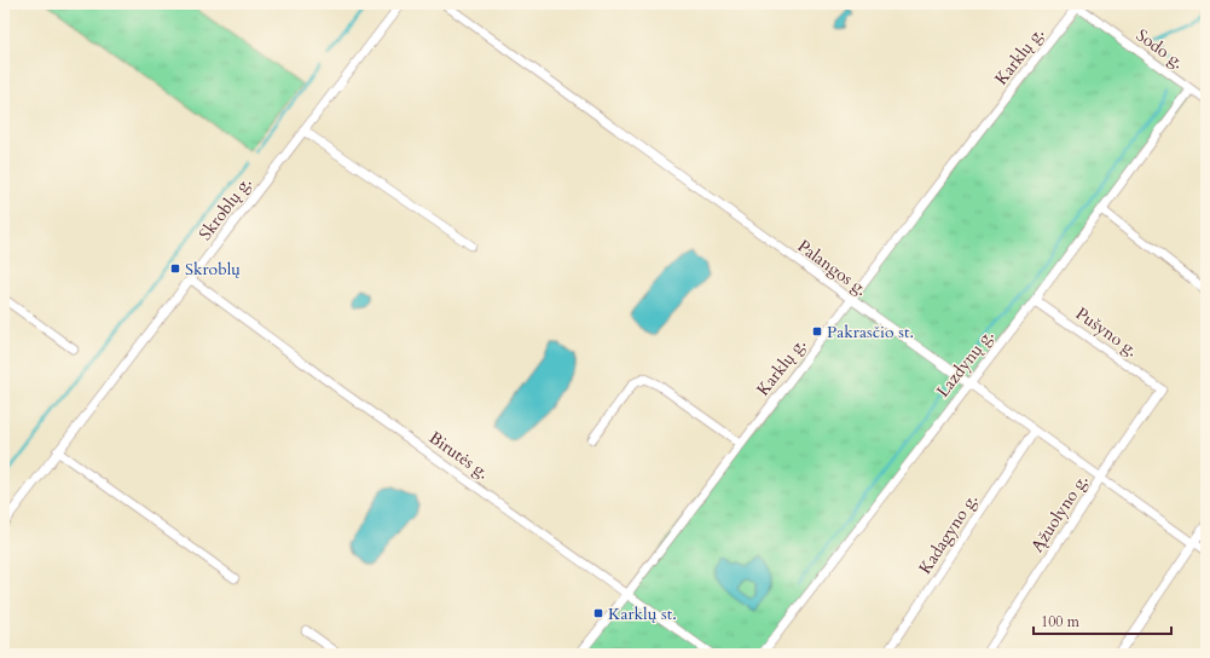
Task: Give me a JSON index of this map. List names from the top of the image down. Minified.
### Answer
{"streets":{"street":["Sodo g.","Karklų g.","Skroblų g.","Palangos g.","Pušyno g.","Lazdynų g.","Birutės g.","Ąžuolyno g.","Kadagyno g."]},"crossings":[["Sodo g.","Karklų g."],["Sodo g.","Lazdynų g."],["Karklų g.","Palangos g."],["Karklų g.","Birutės g."],["Skroblų g.","Birutės g."],["Palangos g.","Lazdynų g."],["Palangos g.","Ąžuolyno g."],["Palangos g.","Kadagyno g."],["Pušyno g.","Lazdynų g."],["Pušyno g.","Ąžuolyno g."]],"places":{"transit":["Skroblų","Pakrasčio st.","Karklų st."]},"scale_bar":"100 m"}
